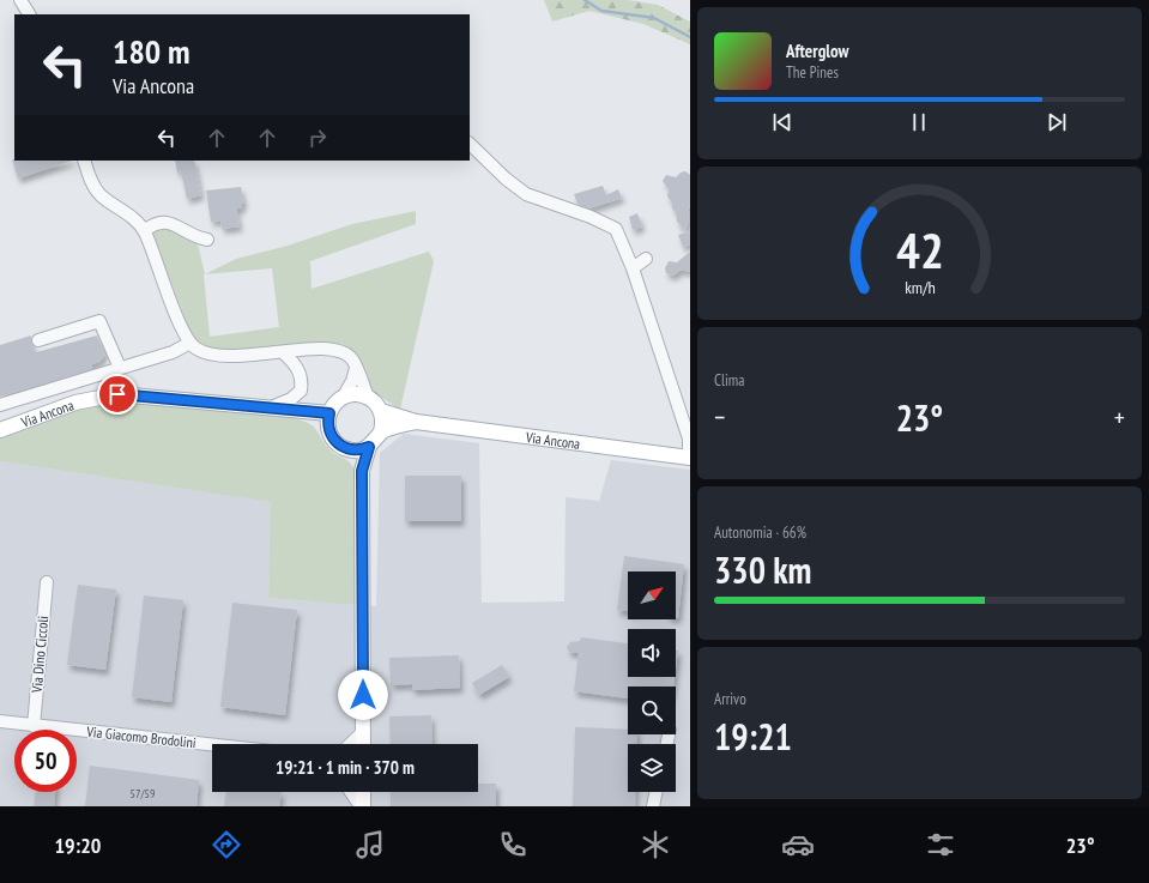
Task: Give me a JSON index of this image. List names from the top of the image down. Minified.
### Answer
{"streets":{"main road":["Via Ancona"],"street":["Via Dino Ciccoli","Via Giacomo Brodolini"]},"crossings":[["Via Dino Ciccoli","Via Giacomo Brodolini"]],"house_numbers":["57/59"],"north":"top right","page":{"turn":["180 m","Via Ancona"],"song":["Afterglow","The Pines"],"tile":["Clima",["Autonomia · 66%","330 km"],["Arrivo","19:21"]],"heat":["−","23°","+"],"limit":"50","trip":"19:21 · 1 min · 370 m","tabs":["19:20","23°"],"gauge":["42","km/h"]}}
